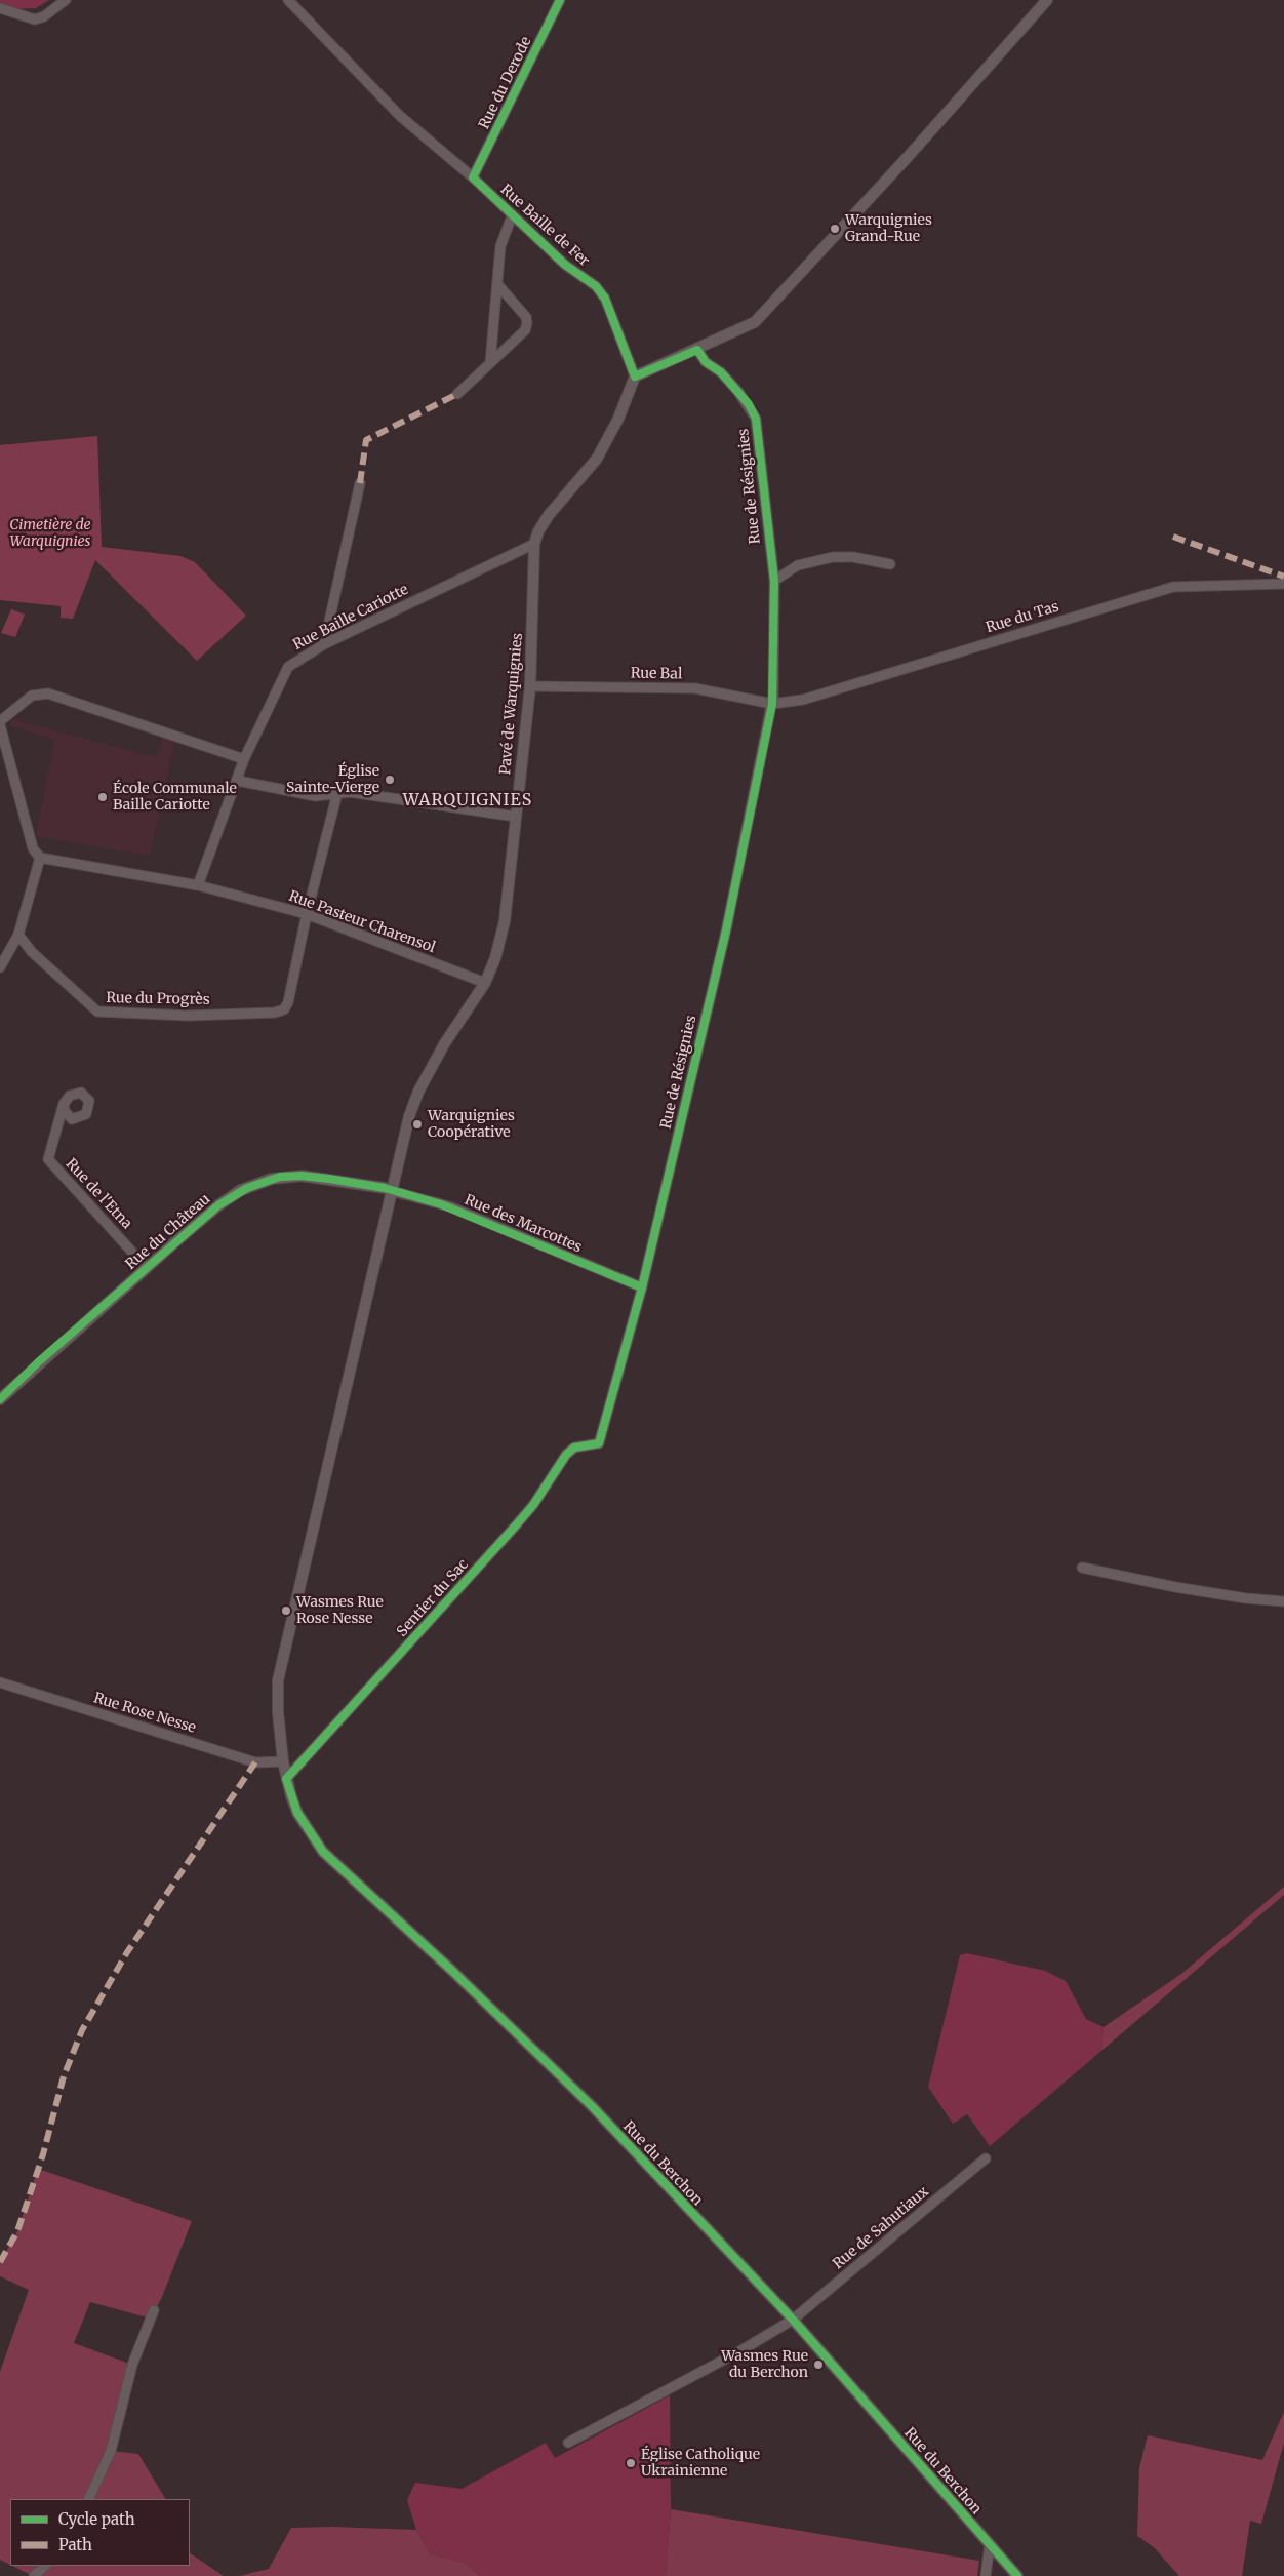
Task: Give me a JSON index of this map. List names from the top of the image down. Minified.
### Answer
{"streets":{"street":["Rue du Derode","Rue Baille de Fer","Rue de Résignies","Rue Baille Cariotte","Rue du Tas","Rue Bal","Pavé de Warquignies","Rue Pasteur Charensol","Rue du Progrès","Rue de l'Etna","Rue des Marcottes","Rue du Château","Sentier du Sac","Rue Rose Nesse","Rue du Berchon","Rue de Sahutiaux"]},"crossings":[["Rue du Derode","Rue Baille de Fer"],["Rue Baille de Fer","Pavé de Warquignies"],["Rue de Résignies","Rue du Tas"],["Rue de Résignies","Rue Bal"],["Rue de Résignies","Rue des Marcottes"],["Rue de Résignies","Sentier du Sac"],["Rue Baille Cariotte","Pavé de Warquignies"],["Rue du Tas","Rue Bal"],["Rue Bal","Pavé de Warquignies"],["Pavé de Warquignies","Rue Pasteur Charensol"],["Pavé de Warquignies","Rue des Marcottes"],["Pavé de Warquignies","Rue du Château"],["Rue Pasteur Charensol","Rue du Progrès"],["Rue de l'Etna","Rue du Château"],["Rue des Marcottes","Rue du Château"],["Sentier du Sac","Rue du Berchon"],["Rue Rose Nesse","Rue du Berchon"],["Rue du Berchon","Rue de Sahutiaux"]],"districts":["WARQUIGNIES"],"parks":["Cimetière de Warquignies"],"places":["Warquignies Grand-Rue","Église Sainte-Vierge","École Communale Baille Cariotte","Warquignies Coopérative","Wasmes Rue Rose Nesse","Wasmes Rue du Berchon","Église Catholique Ukrainienne"],"legend":["Cycle path","Path"]}
